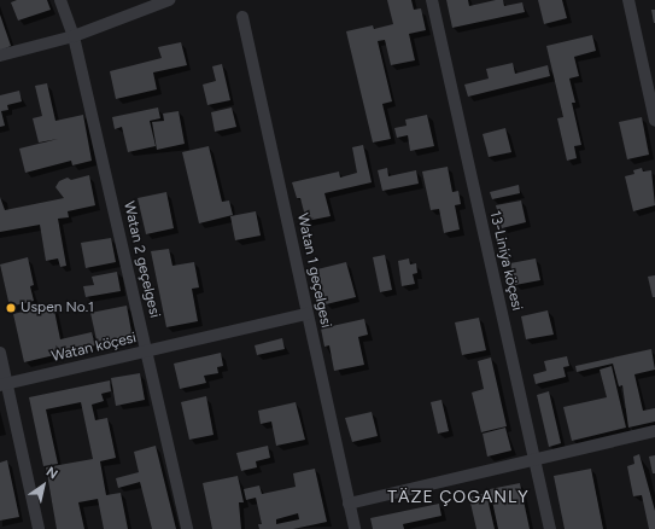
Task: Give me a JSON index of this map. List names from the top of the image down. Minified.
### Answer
{"streets":{"street":["Watan 2 geçelgesi","13-Liniýa köçesi","Watan 1 geçelgesi","Watan köçesi"]},"crossings":[["Watan 2 geçelgesi","Watan köçesi"],["Watan 1 geçelgesi","Watan köçesi"]],"districts":["TÄZE ÇOGANLY"],"places":["Uspen No.1"],"north":"top right"}
